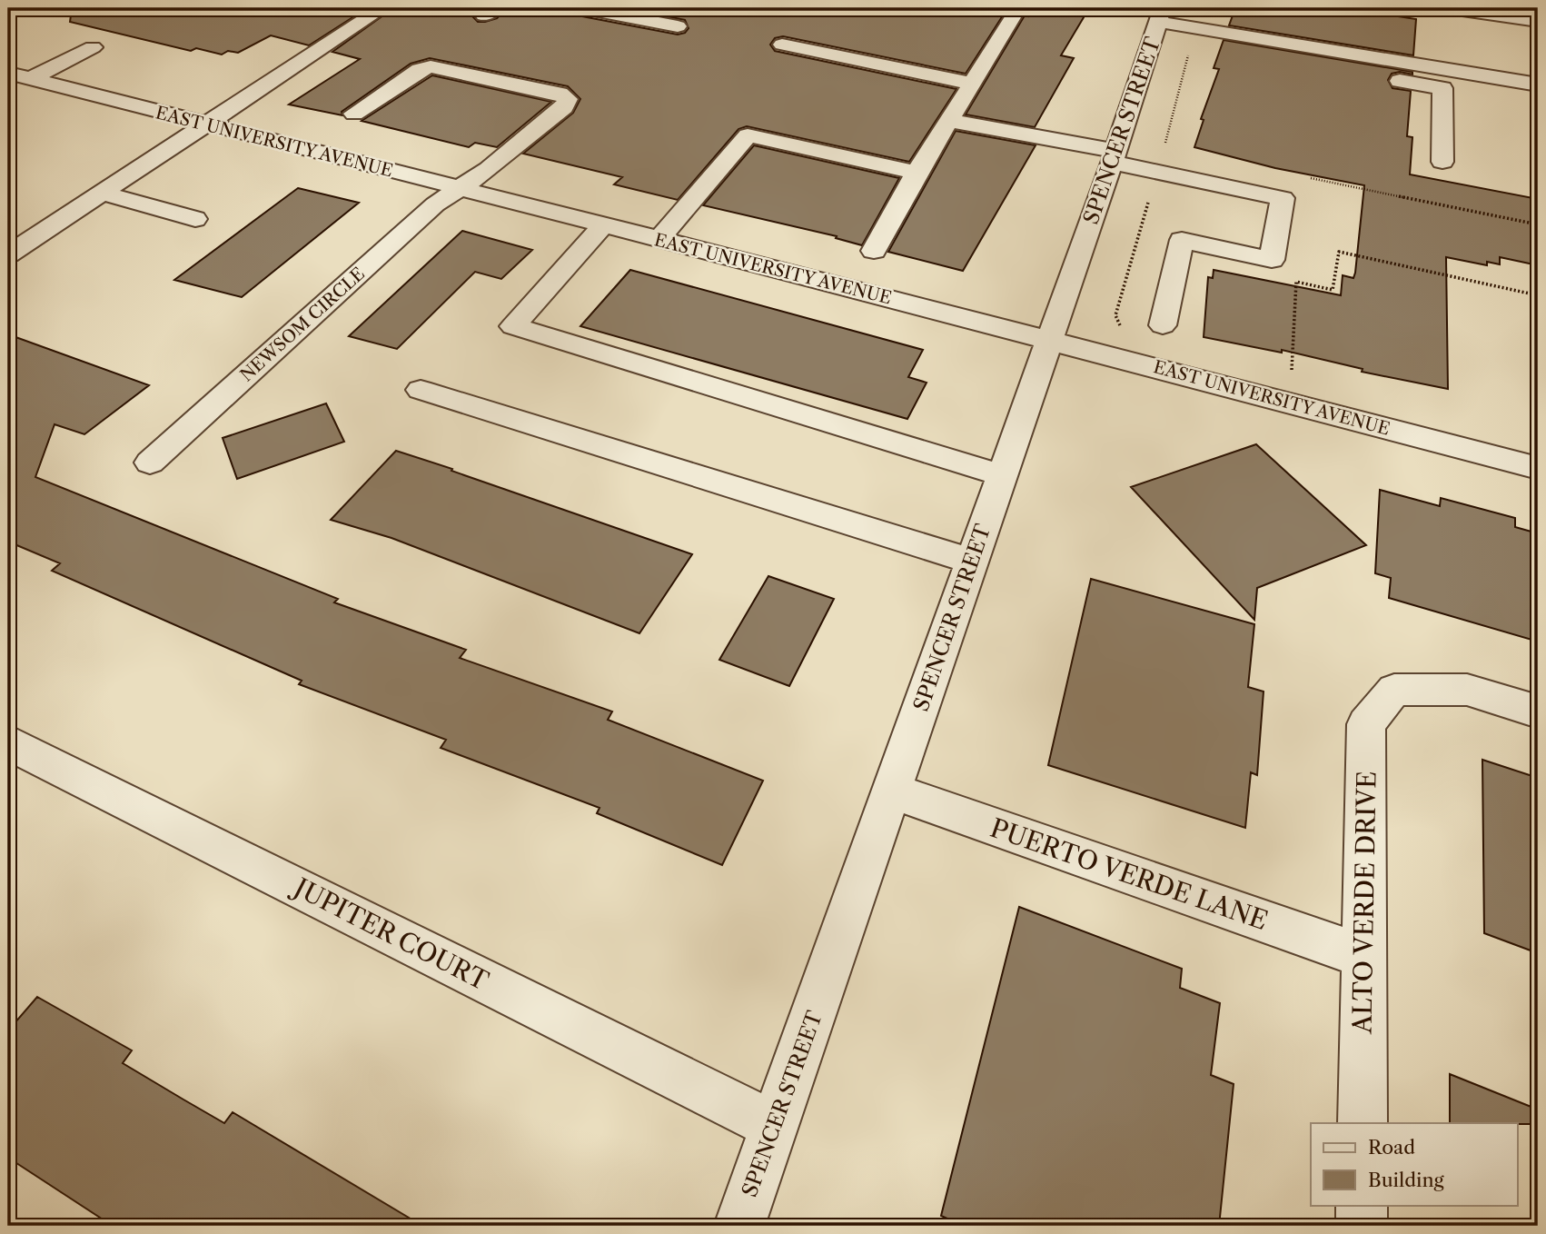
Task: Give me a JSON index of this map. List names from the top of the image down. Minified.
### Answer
{"streets":{"street":["SPENCER STREET","EAST UNIVERSITY AVENUE","NEWSOM CIRCLE","PUERTO VERDE LANE","ALTO VERDE DRIVE","JUPITER COURT"]},"crossings":[["SPENCER STREET","EAST UNIVERSITY AVENUE"],["SPENCER STREET","PUERTO VERDE LANE"],["SPENCER STREET","JUPITER COURT"],["EAST UNIVERSITY AVENUE","NEWSOM CIRCLE"],["PUERTO VERDE LANE","ALTO VERDE DRIVE"]],"legend":["Road","Building"]}
